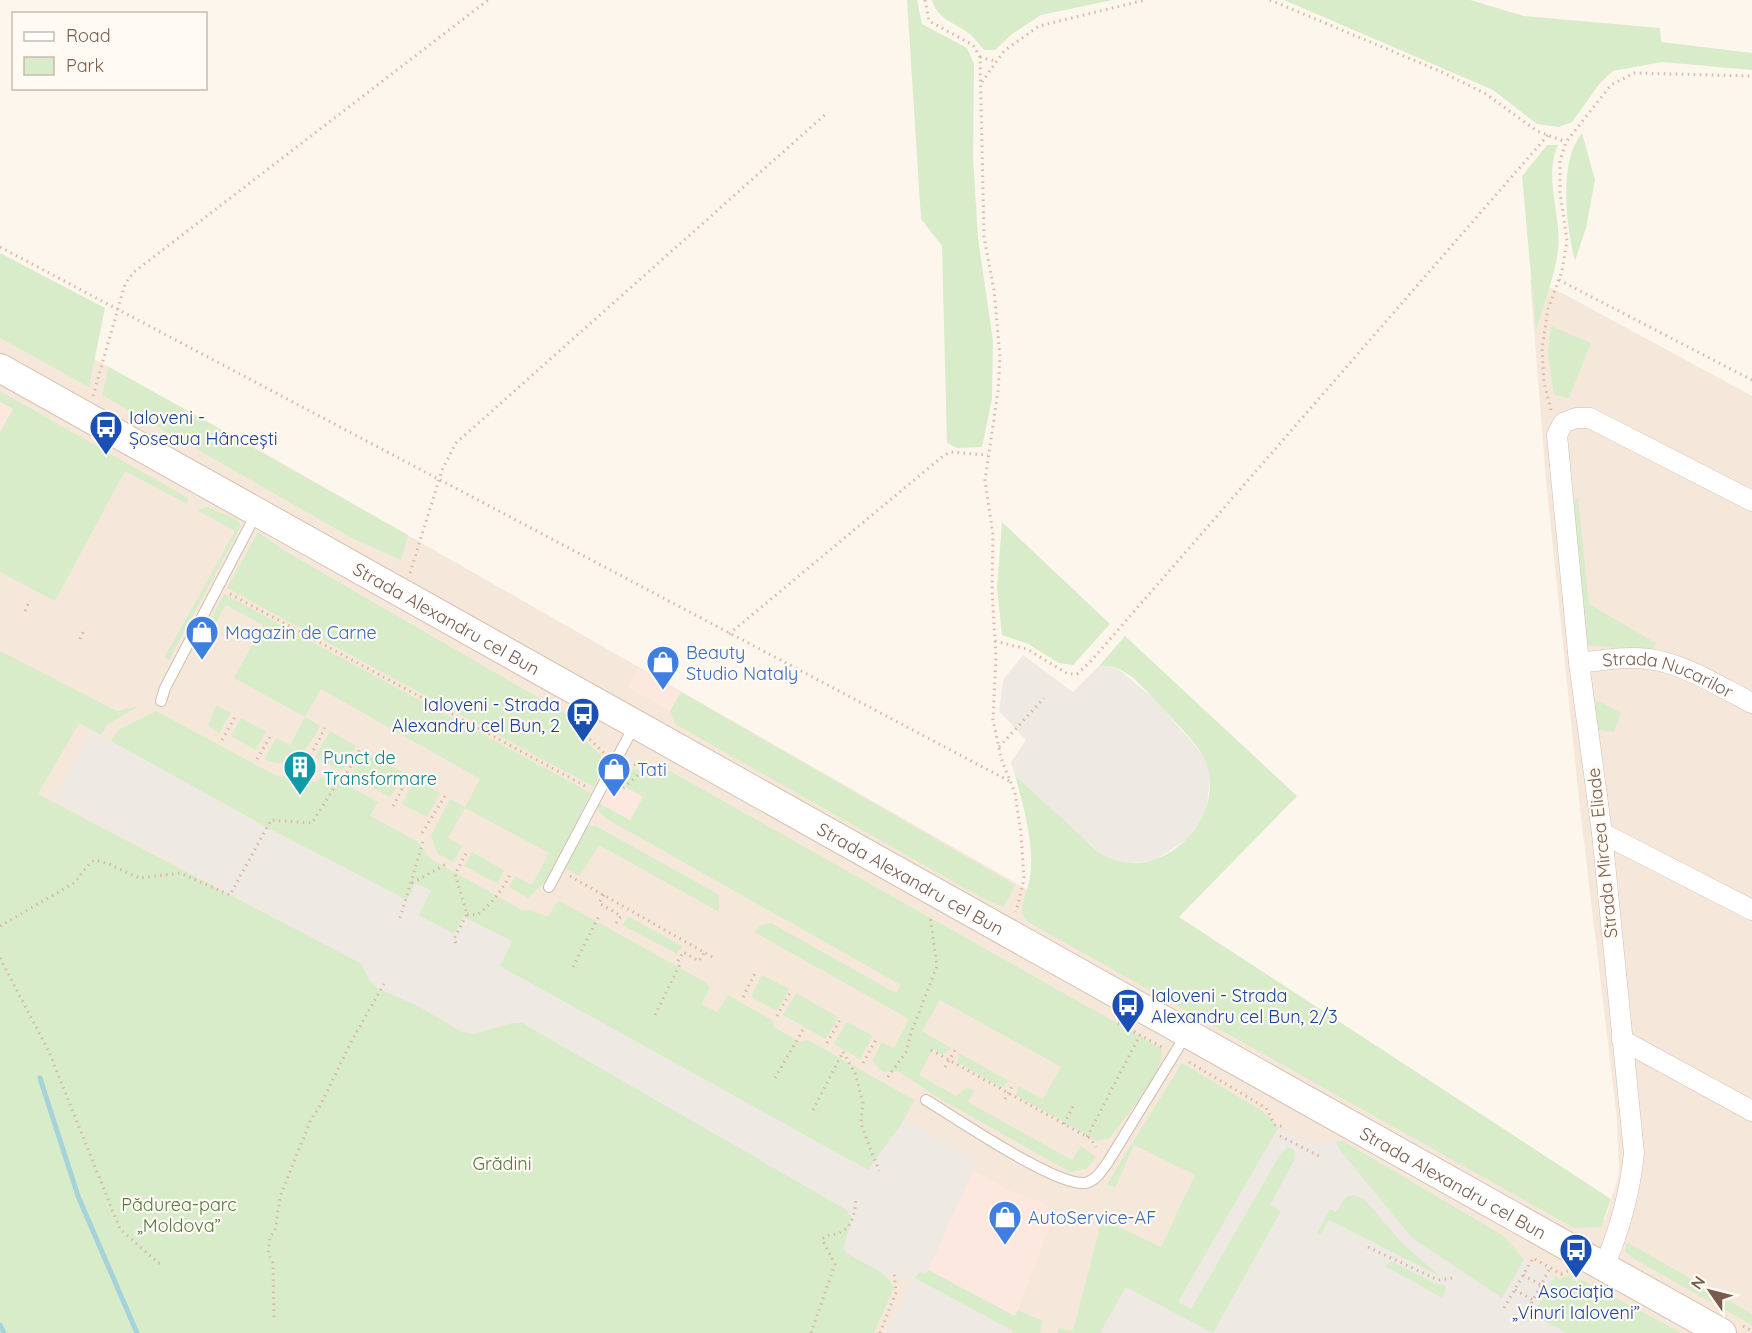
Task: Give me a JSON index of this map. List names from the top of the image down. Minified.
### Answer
{"streets":{"main road":["Strada Alexandru cel Bun"],"street":["Strada Nucarilor","Strada Mircea Eliade"]},"crossings":[["Strada Alexandru cel Bun","Strada Mircea Eliade"],["Strada Nucarilor","Strada Mircea Eliade"]],"parks":["Grădini","Pădurea-parc „Moldova”"],"places":{"bus stop":["Ialoveni - Șoseaua Hâncești","Ialoveni - Strada Alexandru cel Bun, 2","Ialoveni - Strada Alexandru cel Bun, 2/3","Asociația „Vinuri Ialoveni”"],"shop":["Magazin de Carne","Beauty Studio Nataly","Tati","AutoService-AF"],"building":["Punct de Transformare"]},"legend":["Road","Park"],"north":"top left"}
